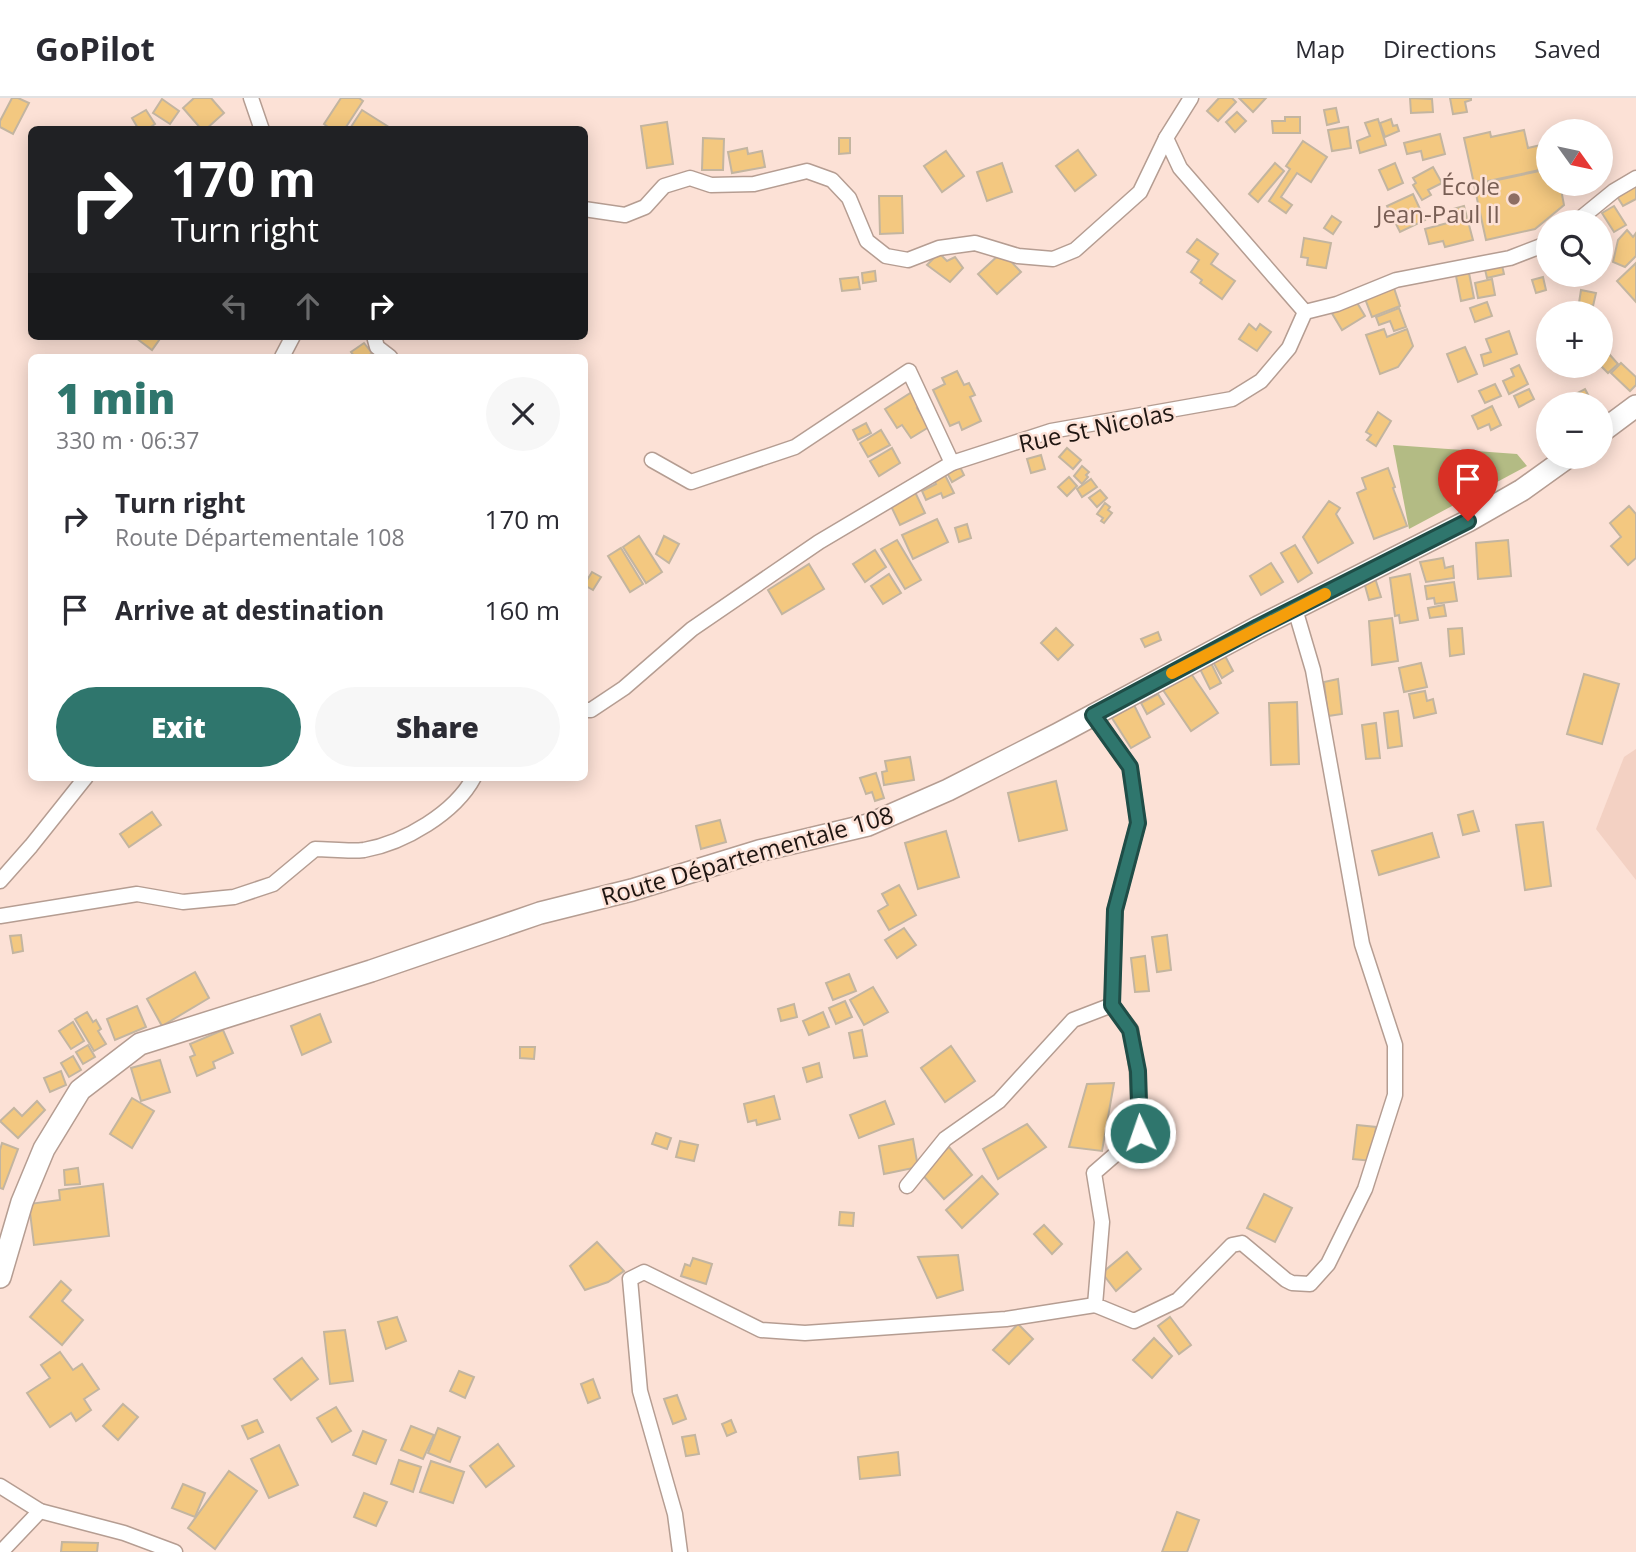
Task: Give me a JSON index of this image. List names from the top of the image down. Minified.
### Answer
{"streets":{"main road":["Route Départementale 108"],"street":["Rue St Nicolas"]},"places":["École Jean-Paul II"],"north":"bottom right","page":{"header":"GoPilot","nav":["Map","Directions","Saved"],"map_buttons":["+","−"],"turn":["170 m","Turn right"],"heading":["1 min","330 m · 06:37"],"list":[{"name":"Turn right","note":"Route Départementale 108","value":"170 m"},{"name":"Arrive at destination","value":"160 m"}],"buttons":["Exit","Share"]}}
